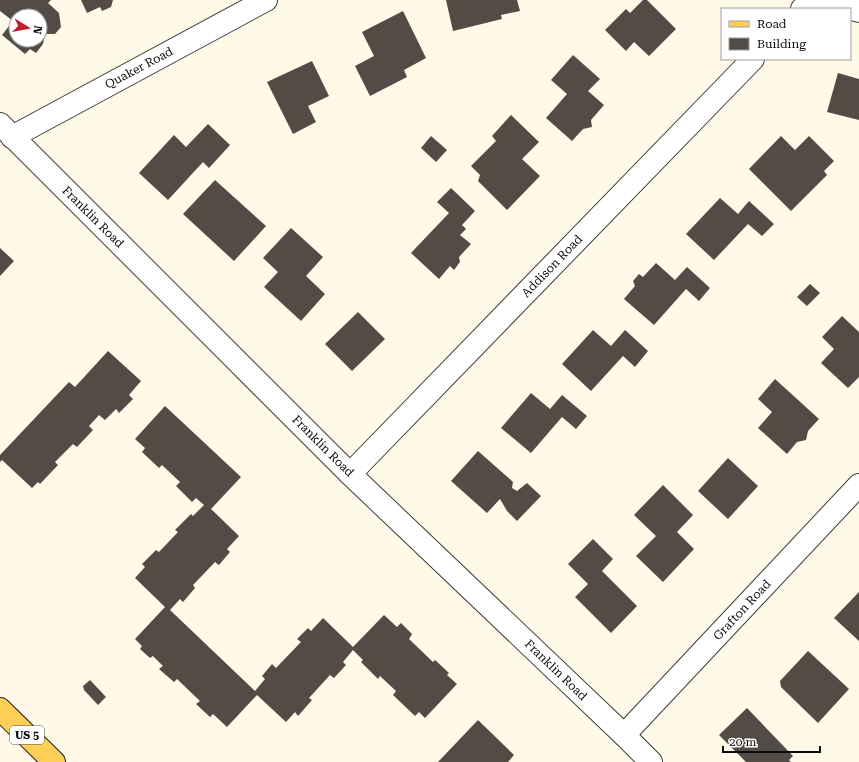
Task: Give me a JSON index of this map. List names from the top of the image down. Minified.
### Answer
{"streets":{"main road":["US 5"],"street":["Quaker Road","Franklin Road","Addison Road","Grafton Road"]},"crossings":[["Quaker Road","Franklin Road"],["Franklin Road","Addison Road"],["Franklin Road","Grafton Road"]],"legend":["Road","Building"],"scale_bar":"20 m","north":"right"}
